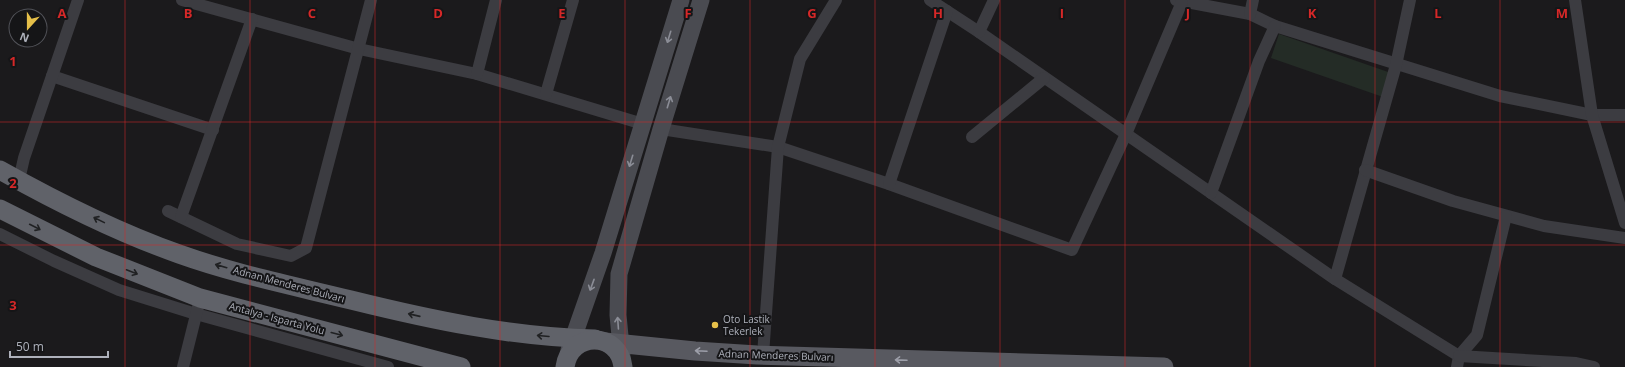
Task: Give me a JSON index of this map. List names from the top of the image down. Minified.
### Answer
{"streets":{"highway":["Adnan Menderes Bulvarı","Antalya - Isparta Yolu"]},"one_way":["Adnan Menderes Bulvarı","Antalya - Isparta Yolu"],"places":["Oto Lastik Tekerlek"],"scale_bar":"50 m","north":"bottom","grid":{"columns":["A","B","C","D","E","F","G","H","I","J","K","L","M"],"rows":["1","2","3"]}}
